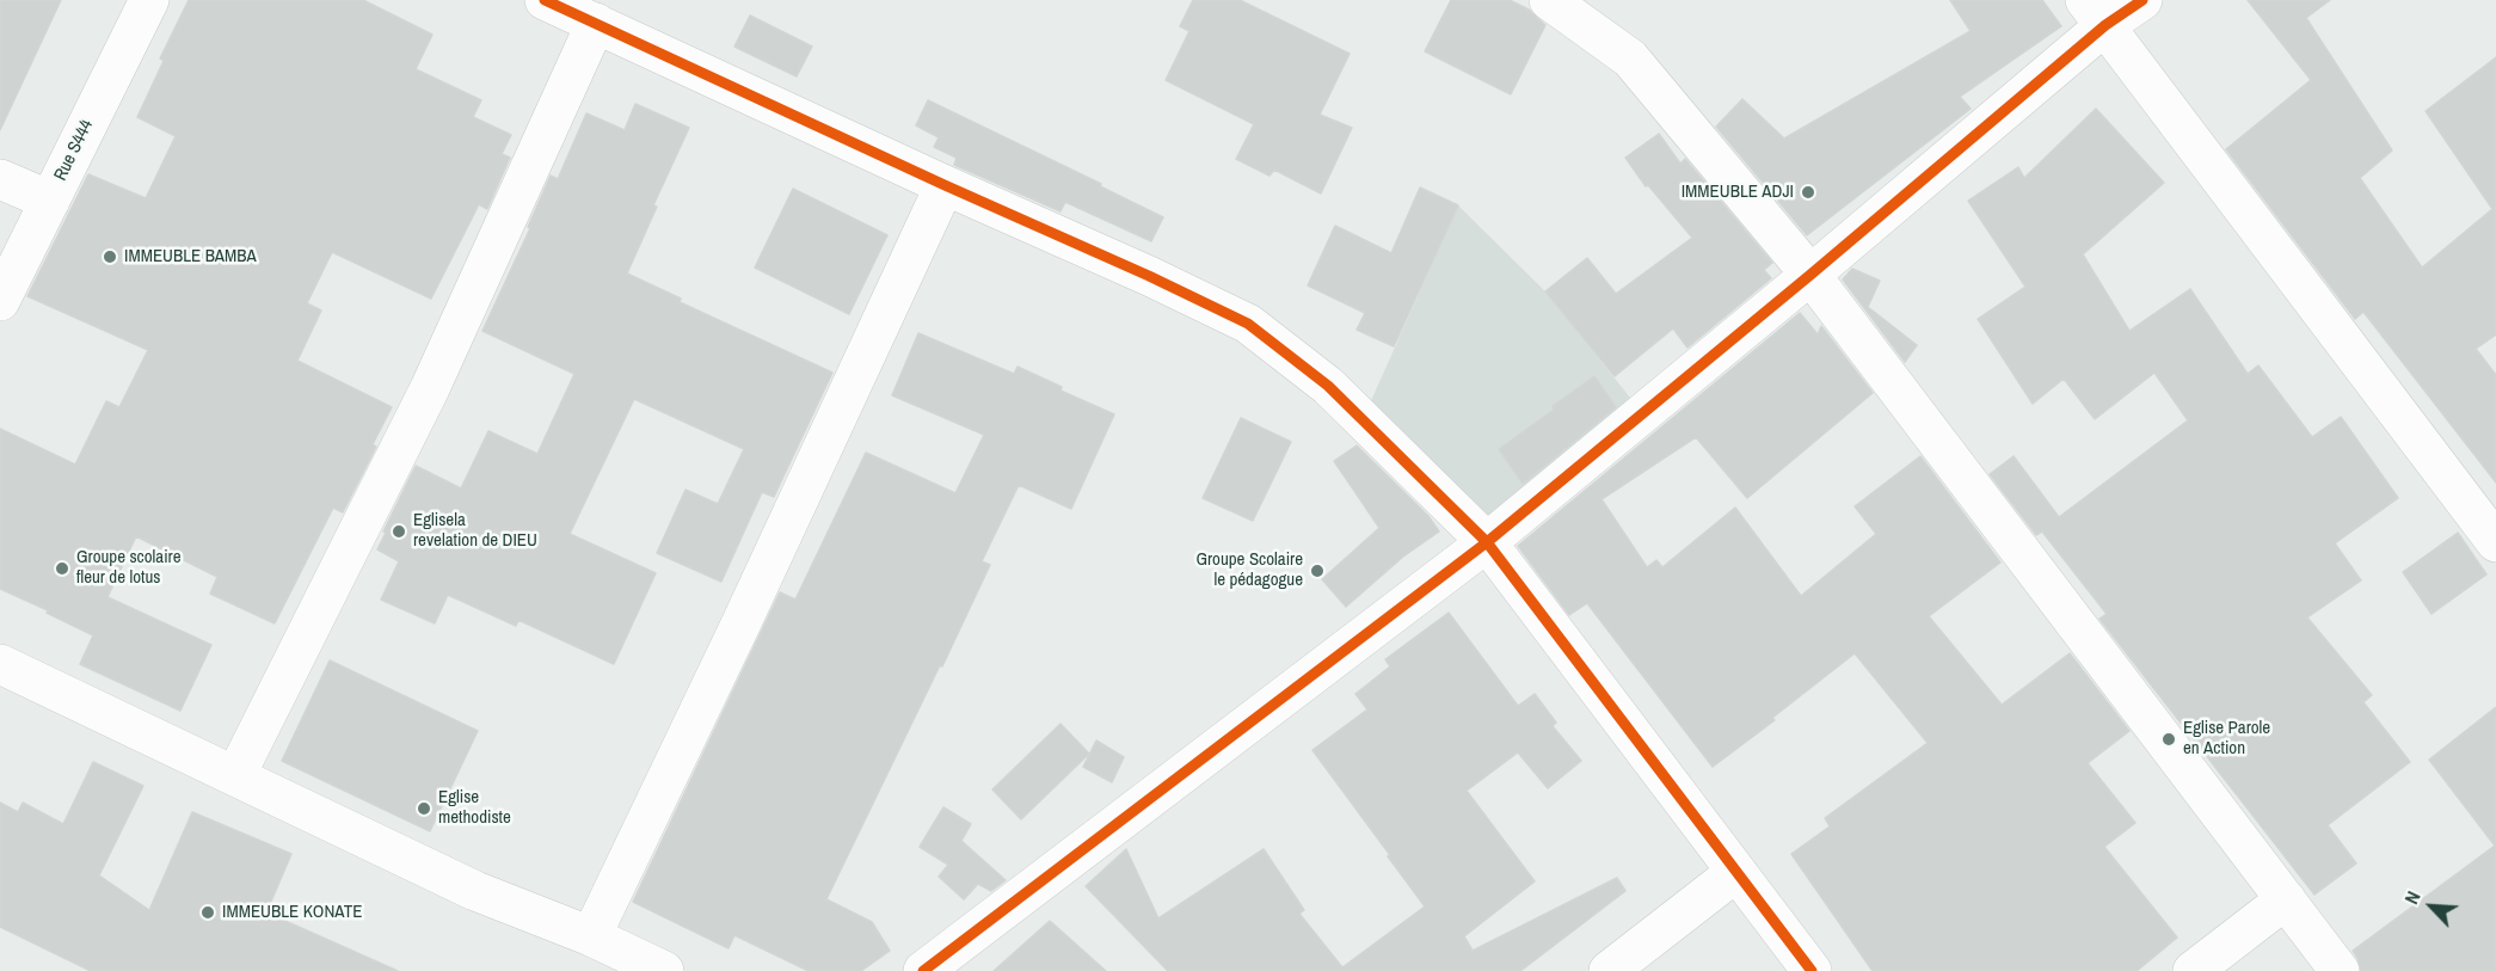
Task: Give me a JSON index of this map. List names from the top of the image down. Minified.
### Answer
{"streets":{"street":["Rue S444"]},"places":["IMMEUBLE ADJI","IMMEUBLE BAMBA","Eglisela revelation de DIEU","Groupe scolaire fleur de lotus","Groupe Scolaire le pédagogue","Eglise Parole en Action","Eglise methodiste","IMMEUBLE KONATE"],"north":"top left"}
